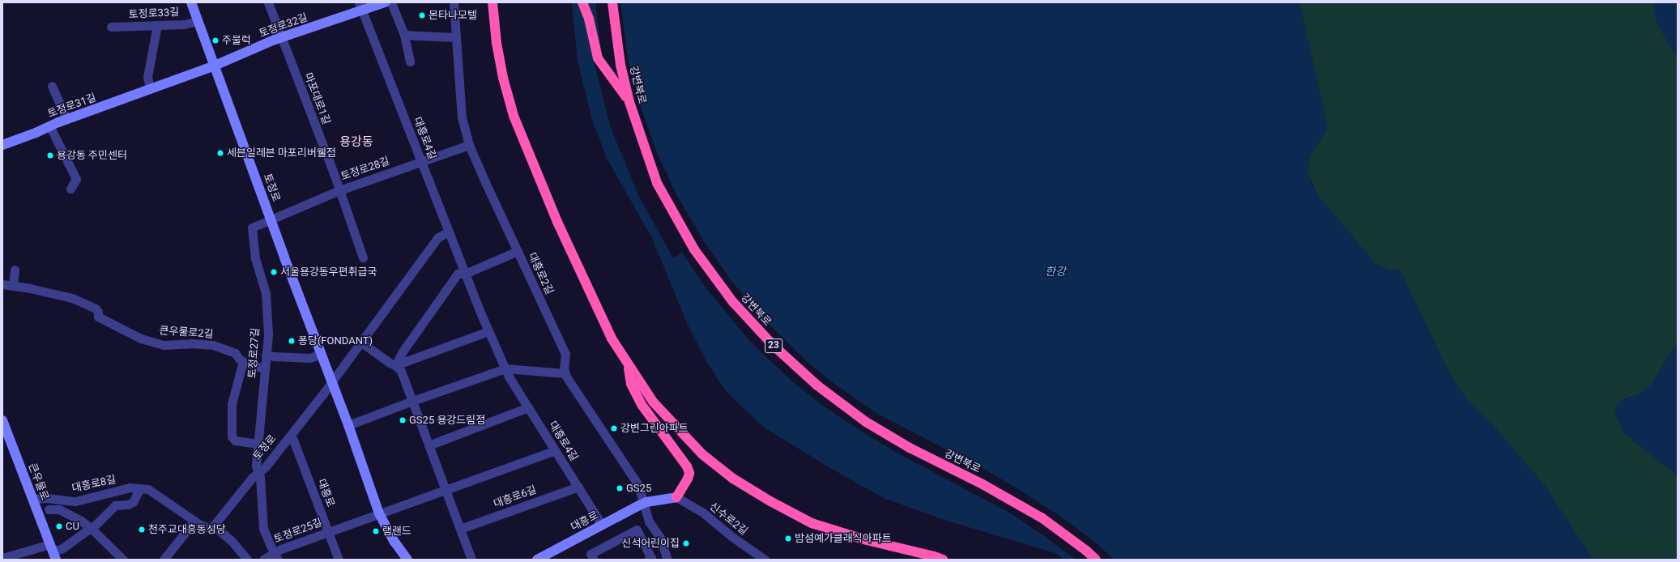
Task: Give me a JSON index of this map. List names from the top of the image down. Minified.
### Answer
{"streets":{"highway":["강변북로","23"],"main road":["토정로32길","토정로31길","토정로","큰우물로","대흥로"],"street":["토정로33길","마포대로1길","대흥로4길","토정로28길","대흥로2길","큰우물로2길","토정로27길","대흥로8길","대흥로6길","신수로2길","토정로25길"]},"crossings":[["토정로33길","토정로"],["토정로32길","마포대로1길"],["토정로32길","토정로31길"],["토정로32길","대흥로4길"],["토정로32길","토정로"],["마포대로1길","토정로28길"],["토정로31길","토정로"],["대흥로4길","토정로28길"],["대흥로4길","토정로"],["대흥로4길","대흥로"],["대흥로4길","대흥로6길"],["토정로28길","토정로"],["토정로28길","대흥로2길"],["토정로28길","토정로27길"],["토정로","토정로27길"],["토정로","대흥로8길"],["토정로","대흥로"],["토정로","토정로25길"],["대흥로2길","대흥로"],["큰우물로2길","토정로27길"],["토정로27길","토정로25길"],["큰우물로","대흥로8길"],["대흥로","신수로2길"],["대흥로","토정로25길"]],"districts":["용강동"],"water":["한강"],"places":["몬타나모텔","주물럭","세븐일레븐 마포리버웰점","용강동 주민센터","서울용강동우편취급국","퐁당(FONDANT)","GS25 용강드림점","강변그린아파트","GS25","CU","천주교대흥동성당","램랜드","밤섬예가클래식아파트","신석어린이집"]}
